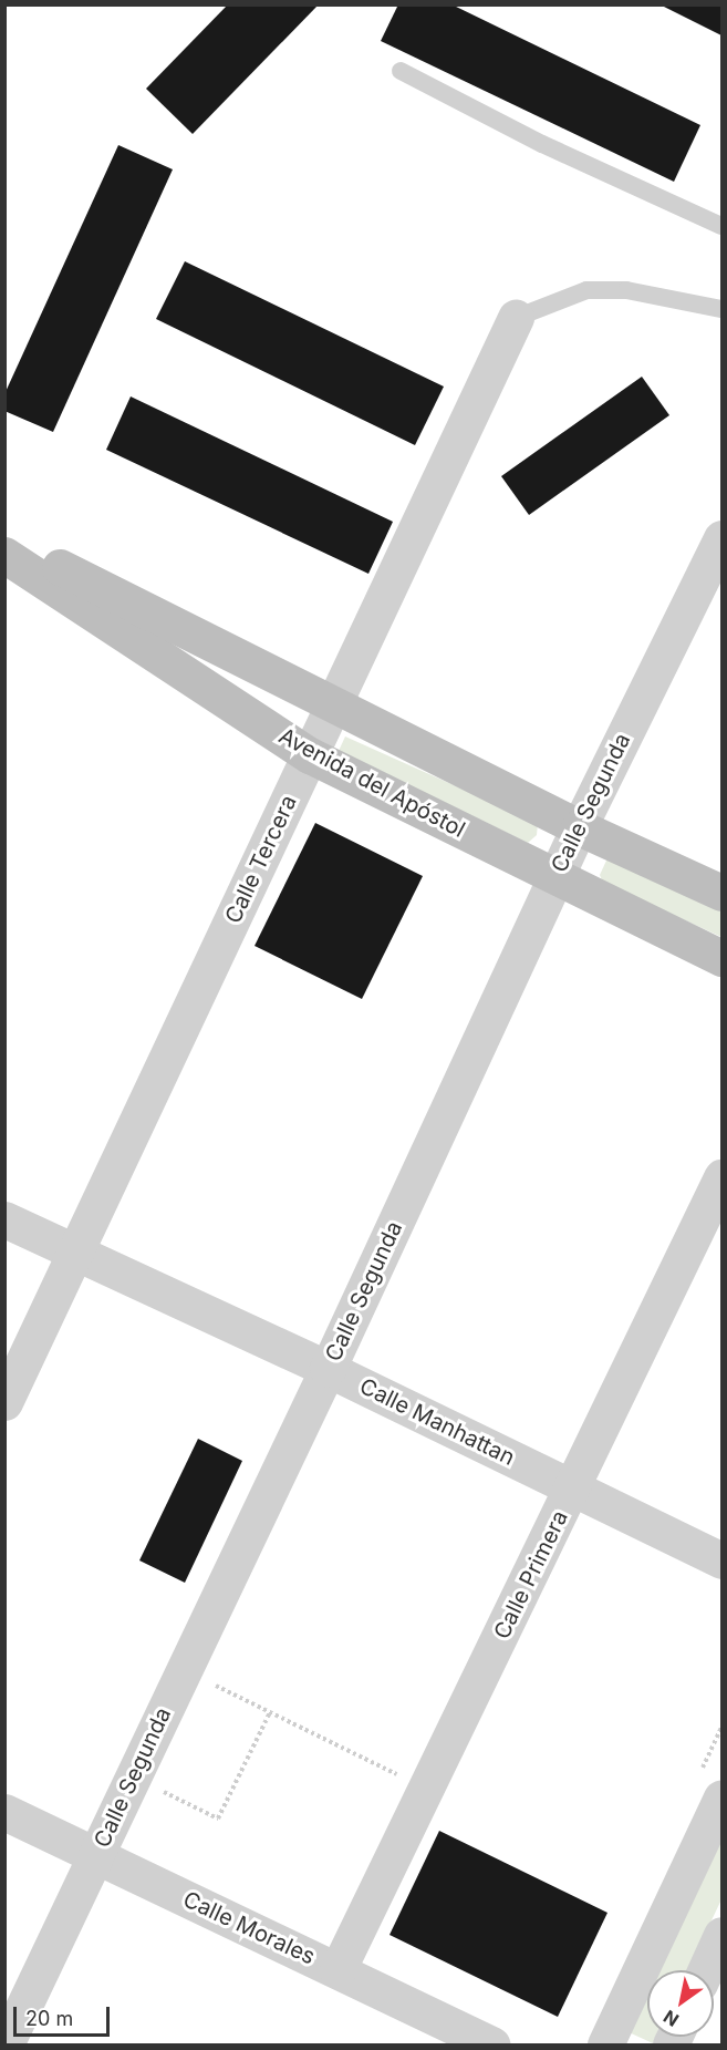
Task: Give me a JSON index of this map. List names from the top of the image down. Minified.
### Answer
{"streets":{"street":["Avenida del Apóstol","Calle Segunda","Calle Tercera","Calle Manhattan","Calle Primera","Calle Morales"]},"crossings":[["Avenida del Apóstol","Calle Segunda"],["Avenida del Apóstol","Calle Tercera"],["Calle Segunda","Calle Manhattan"],["Calle Segunda","Calle Morales"],["Calle Tercera","Calle Manhattan"],["Calle Manhattan","Calle Primera"],["Calle Primera","Calle Morales"]],"scale_bar":"20 m","north":"bottom left"}
